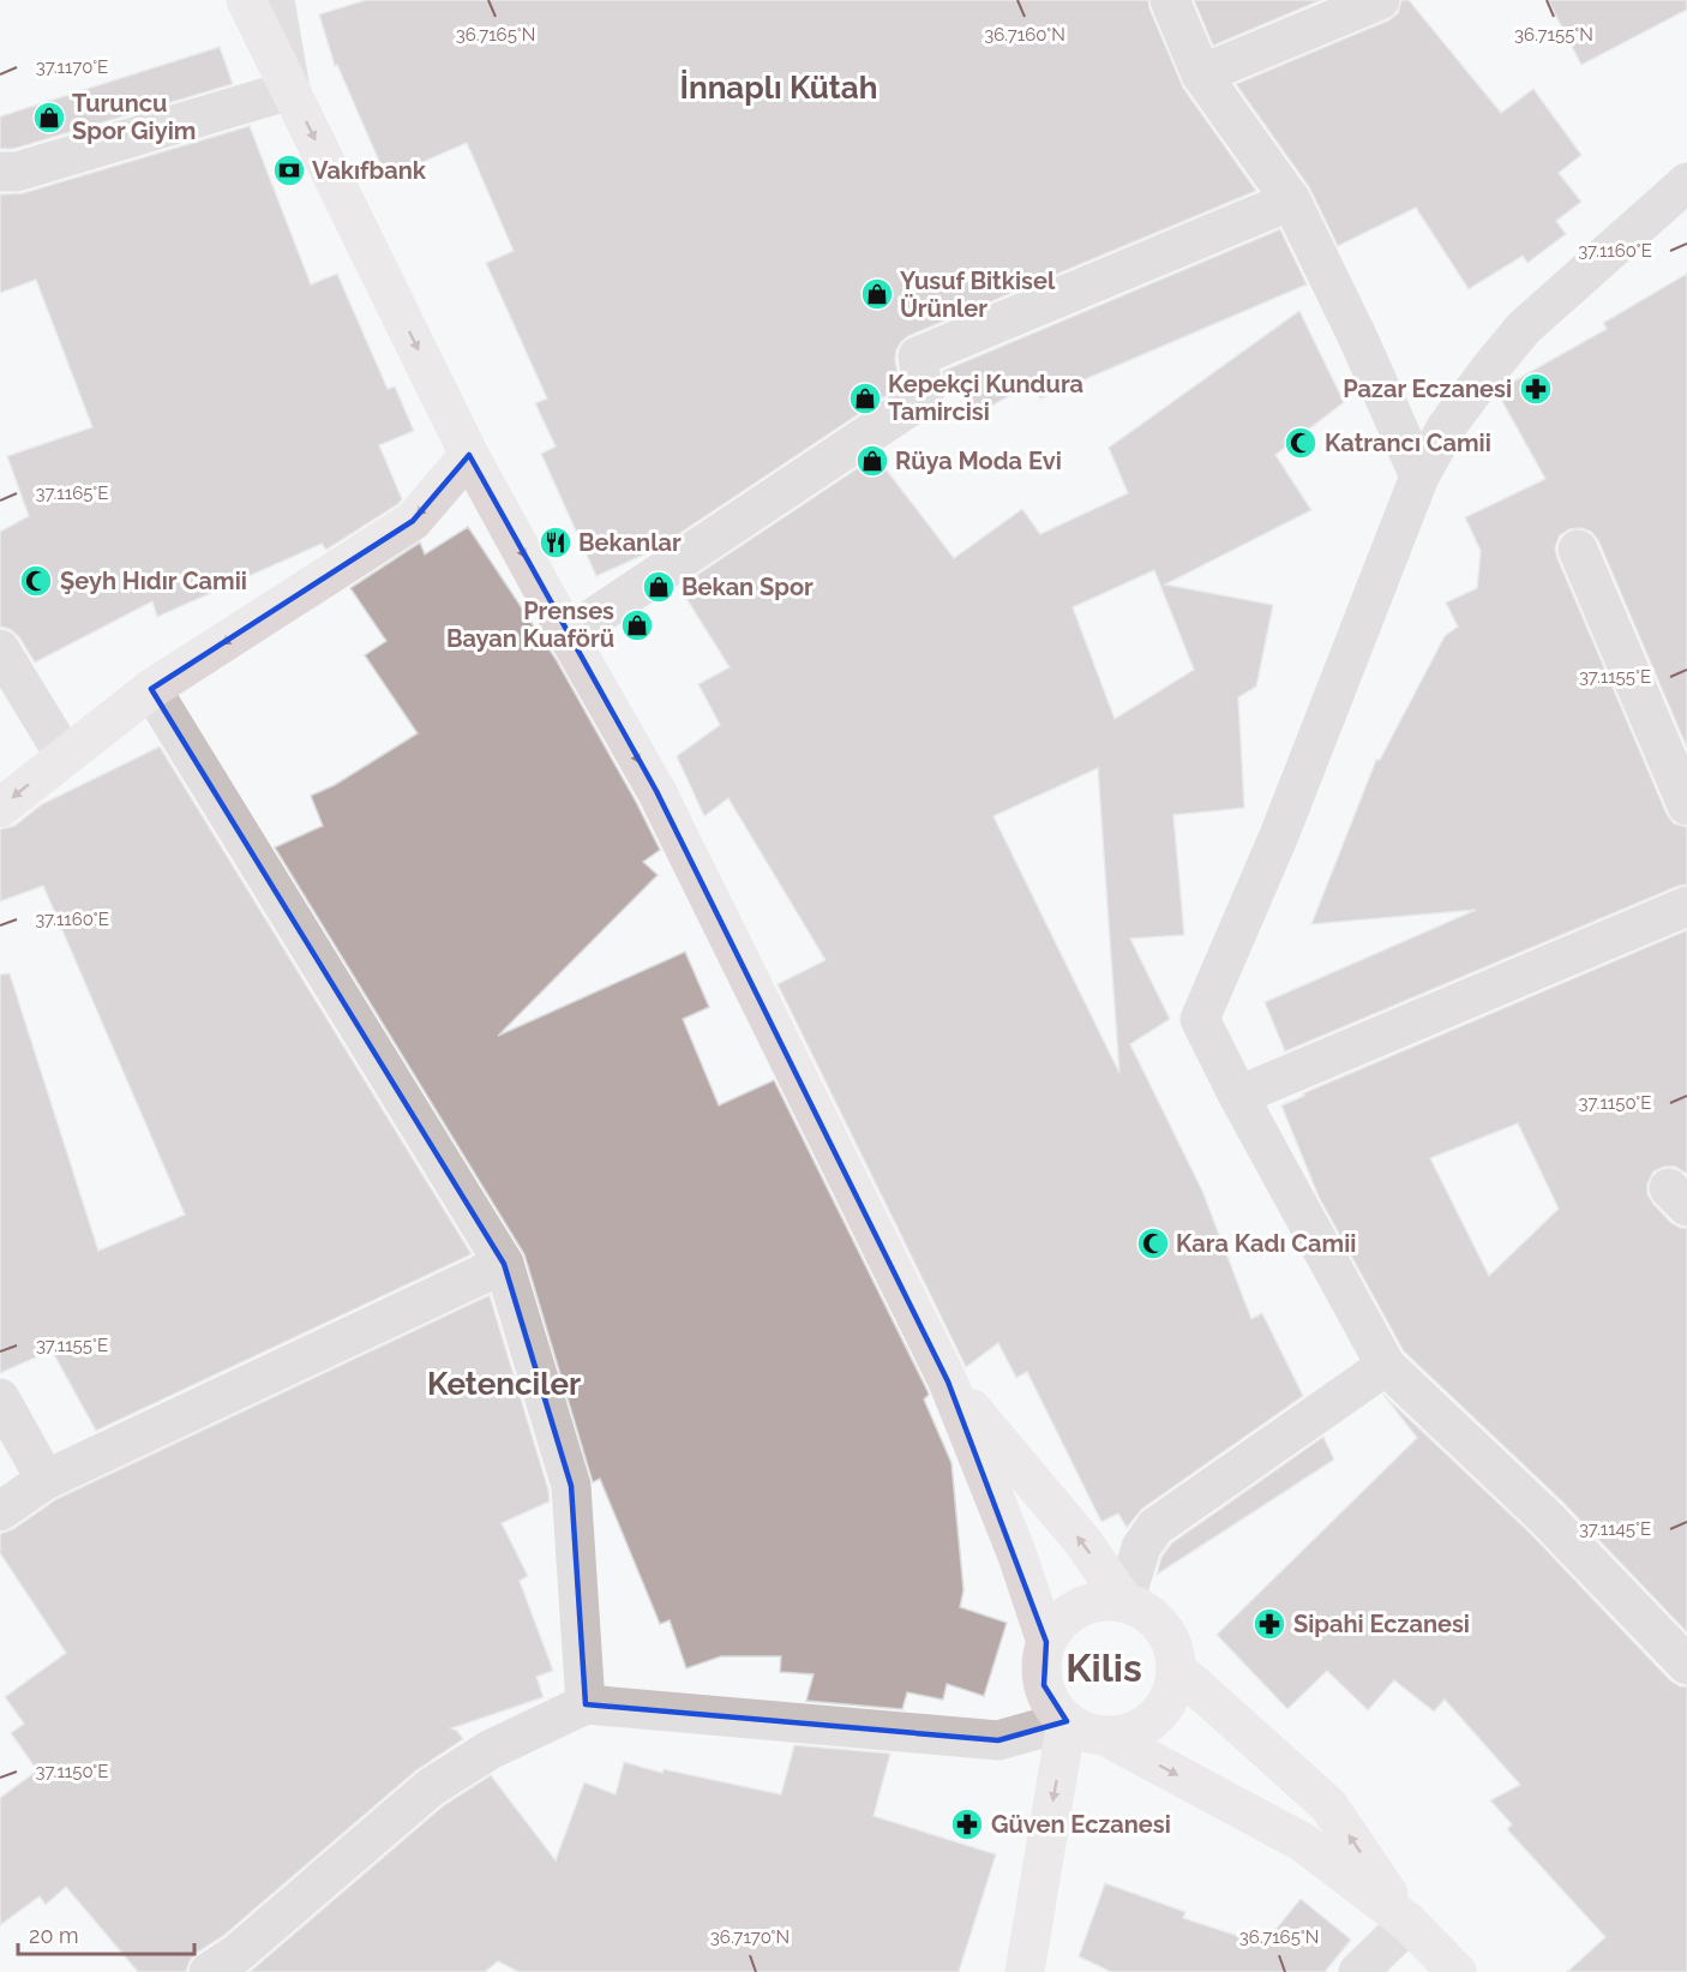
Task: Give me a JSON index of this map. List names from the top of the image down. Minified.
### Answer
{"districts":["İnnaplı Kütah","Ketenciler","Kilis"],"places":{"shop":["Turuncu Spor Giyim","Yusuf Bitkisel Ürünler","Kepekçi Kundura Tamircisi","Rüya Moda Evi","Bekan Spor","Prenses Bayan Kuaförü"],"bank":["Vakıfbank"],"pharmacy":["Pazar Eczanesi","Sipahi Eczanesi","Güven Eczanesi"],"mosque":["Katrancı Camii","Şeyh Hıdır Camii","Kara Kadı Camii"],"restaurant":["Bekanlar"]},"scale_bar":"20 m","coordinates":["36.7165°N","36.7160°N","36.7155°N","37.1170°E","37.1160°E","37.1165°E","37.1155°E","37.1150°E","37.1145°E","36.7170°N"]}
